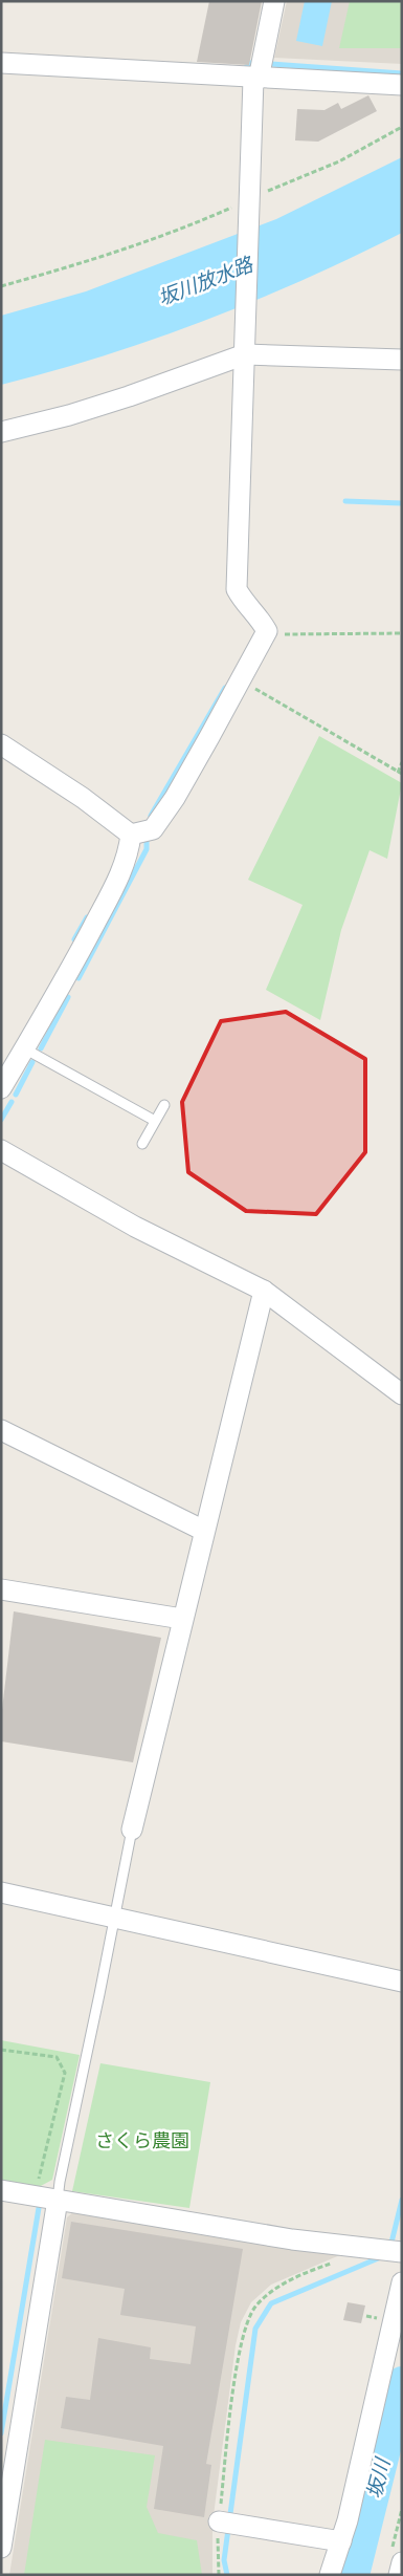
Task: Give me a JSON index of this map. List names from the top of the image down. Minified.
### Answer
{"water":["坂川放水路","坂川"],"parks":["さくら農園"]}
